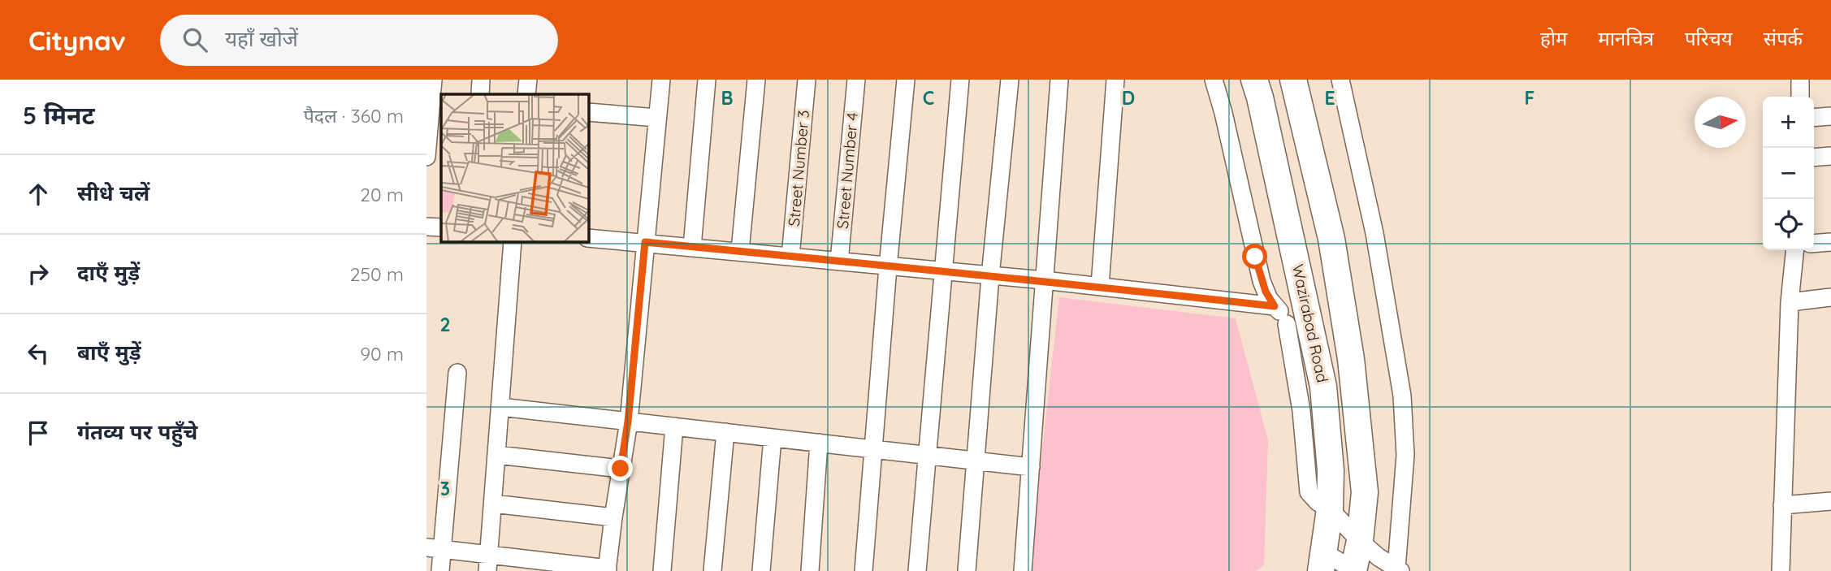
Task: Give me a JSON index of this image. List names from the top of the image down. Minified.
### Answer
{"streets":{"highway":["Wazirabad Road"],"street":["Street Number 3","Street Number 4"]},"north":"right","page":{"header":"Citynav","search":"यहाँ खोजें","nav":["होम","मानचित्र","परिचय","संपर्क"],"heading":["5 मिनट","पैदल · 360 m"],"map_buttons":["+","−"],"list":[["सीधे चलें","20 m"],["दाएँ मुड़ें","250 m"],["बाएँ मुड़ें","90 m"],"गंतव्य पर पहुँचे"]},"grid":{"columns":["B","C","D","E","F"],"rows":["2","3"]}}
